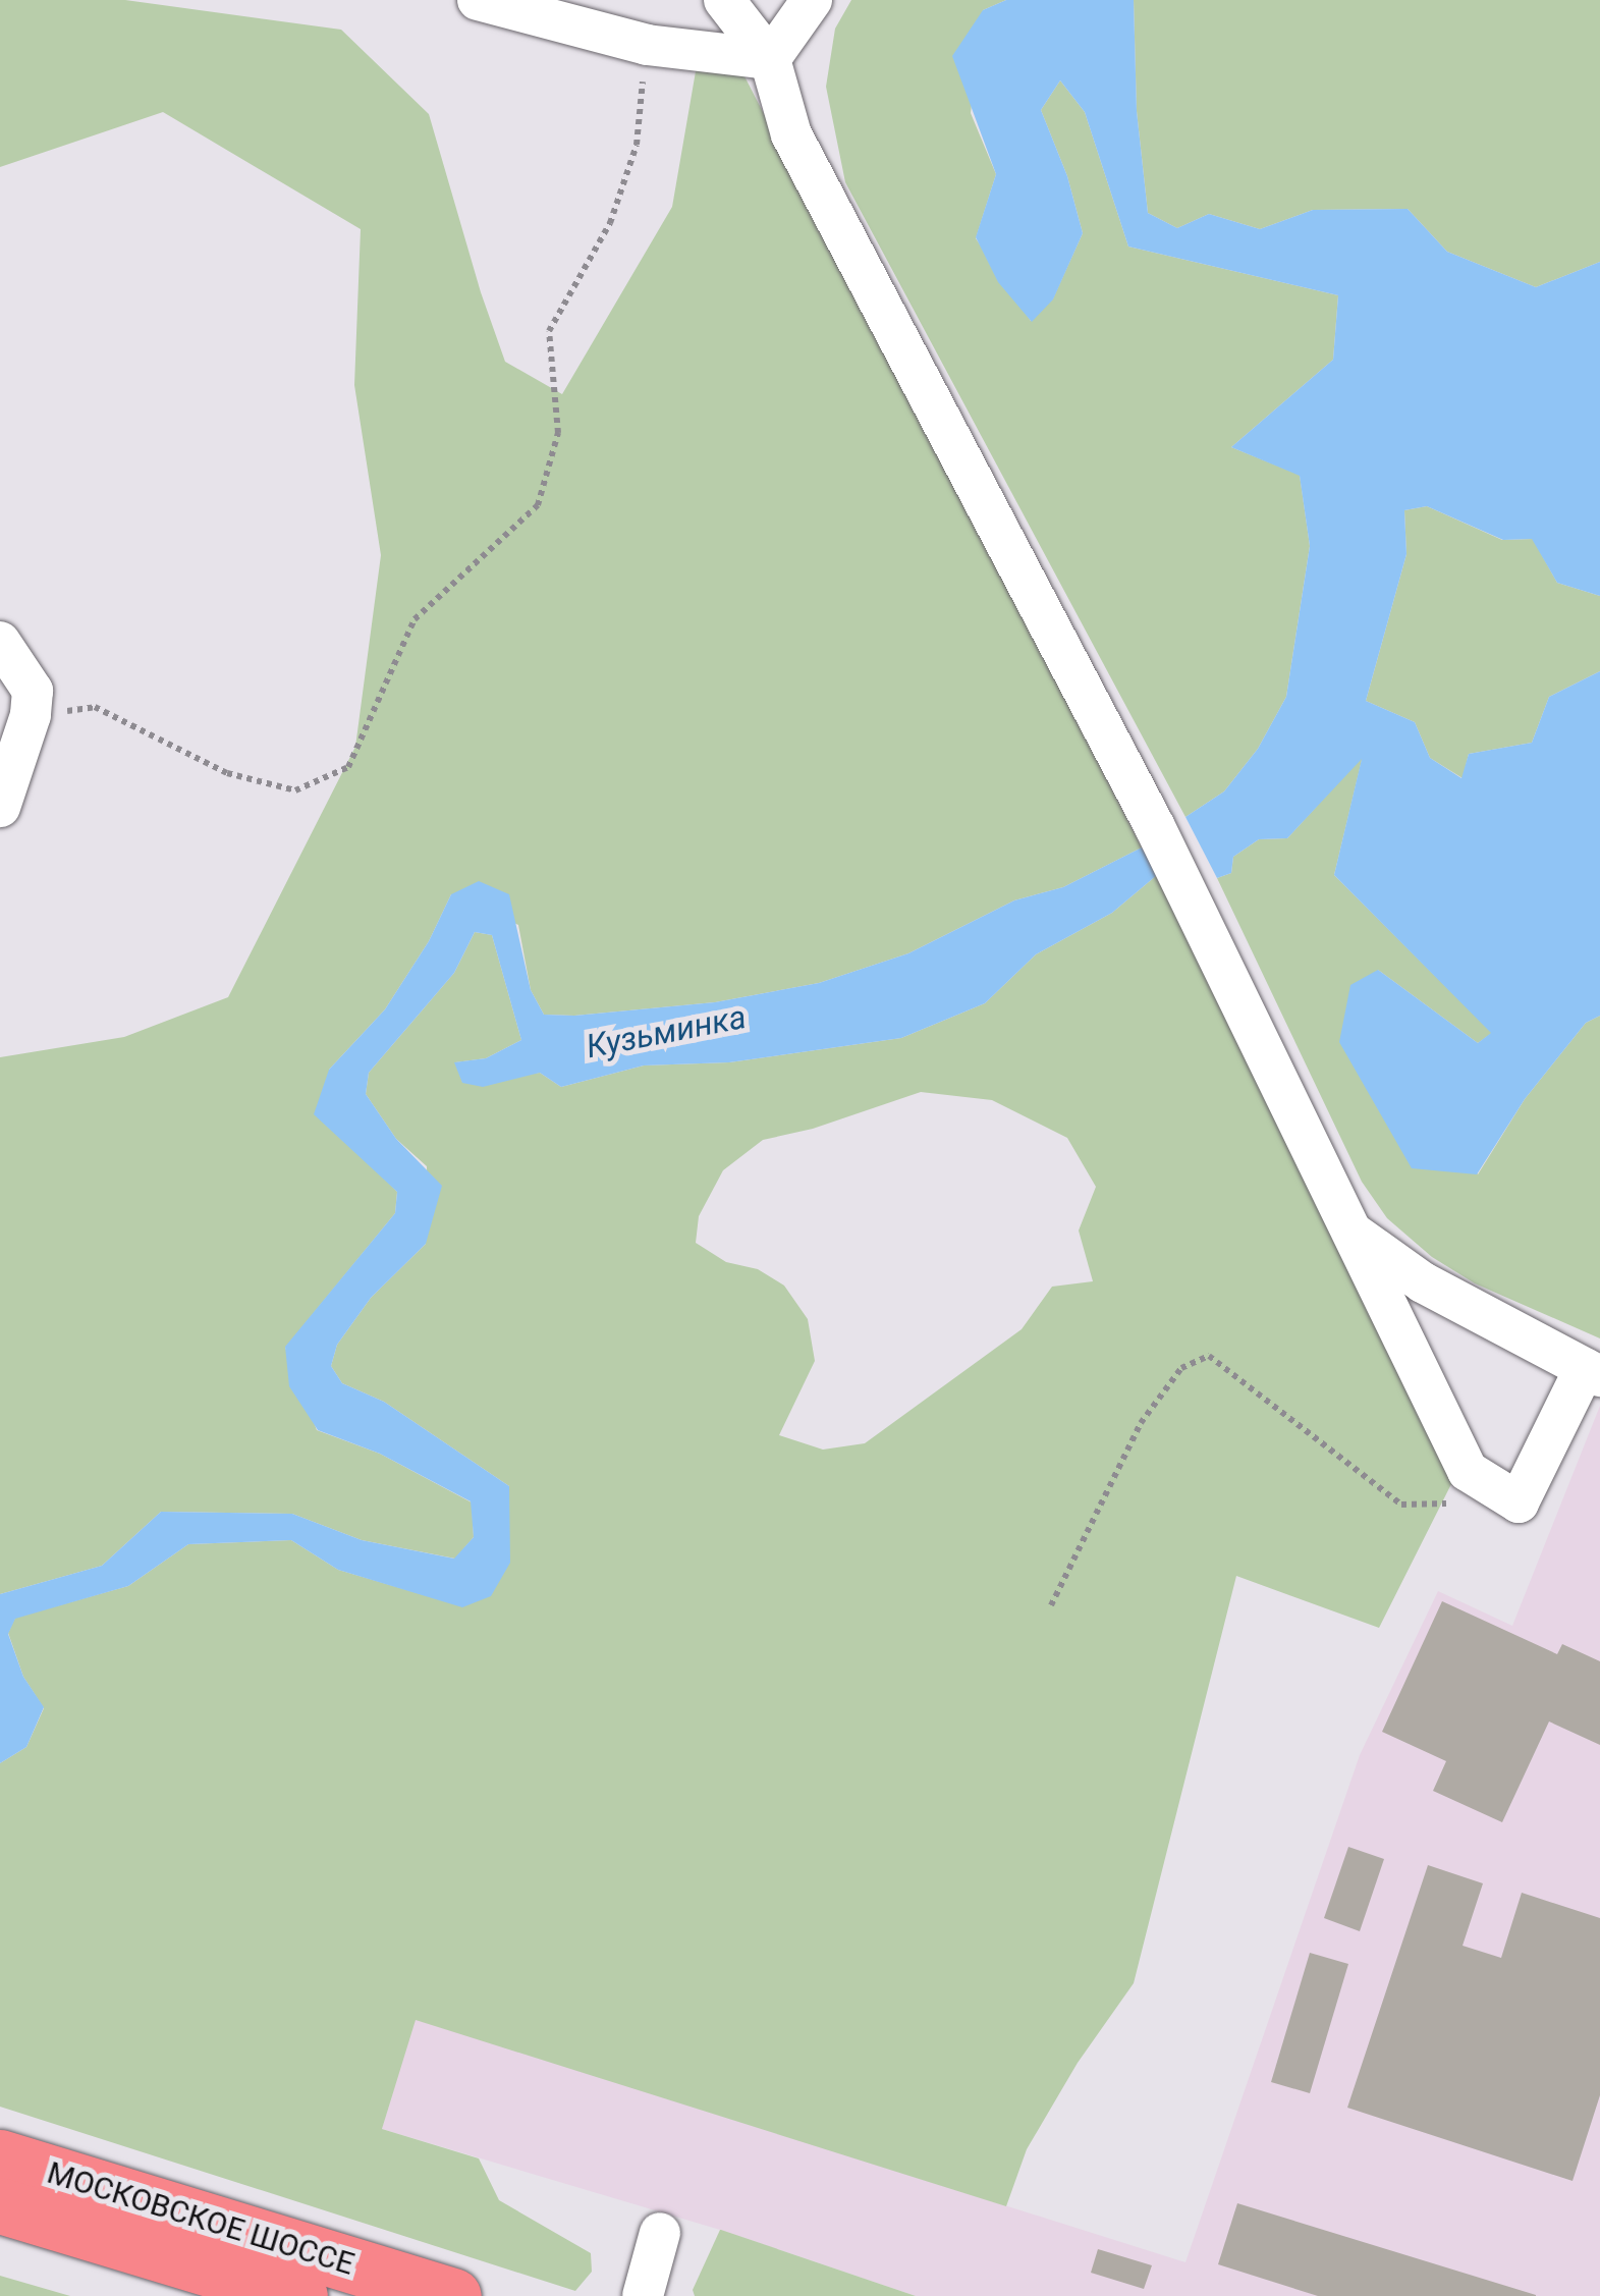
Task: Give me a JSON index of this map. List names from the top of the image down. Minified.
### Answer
{"streets":{"highway":["МОСКОВСКОЕ ШОССЕ"]},"water":["Кузьминка"]}
